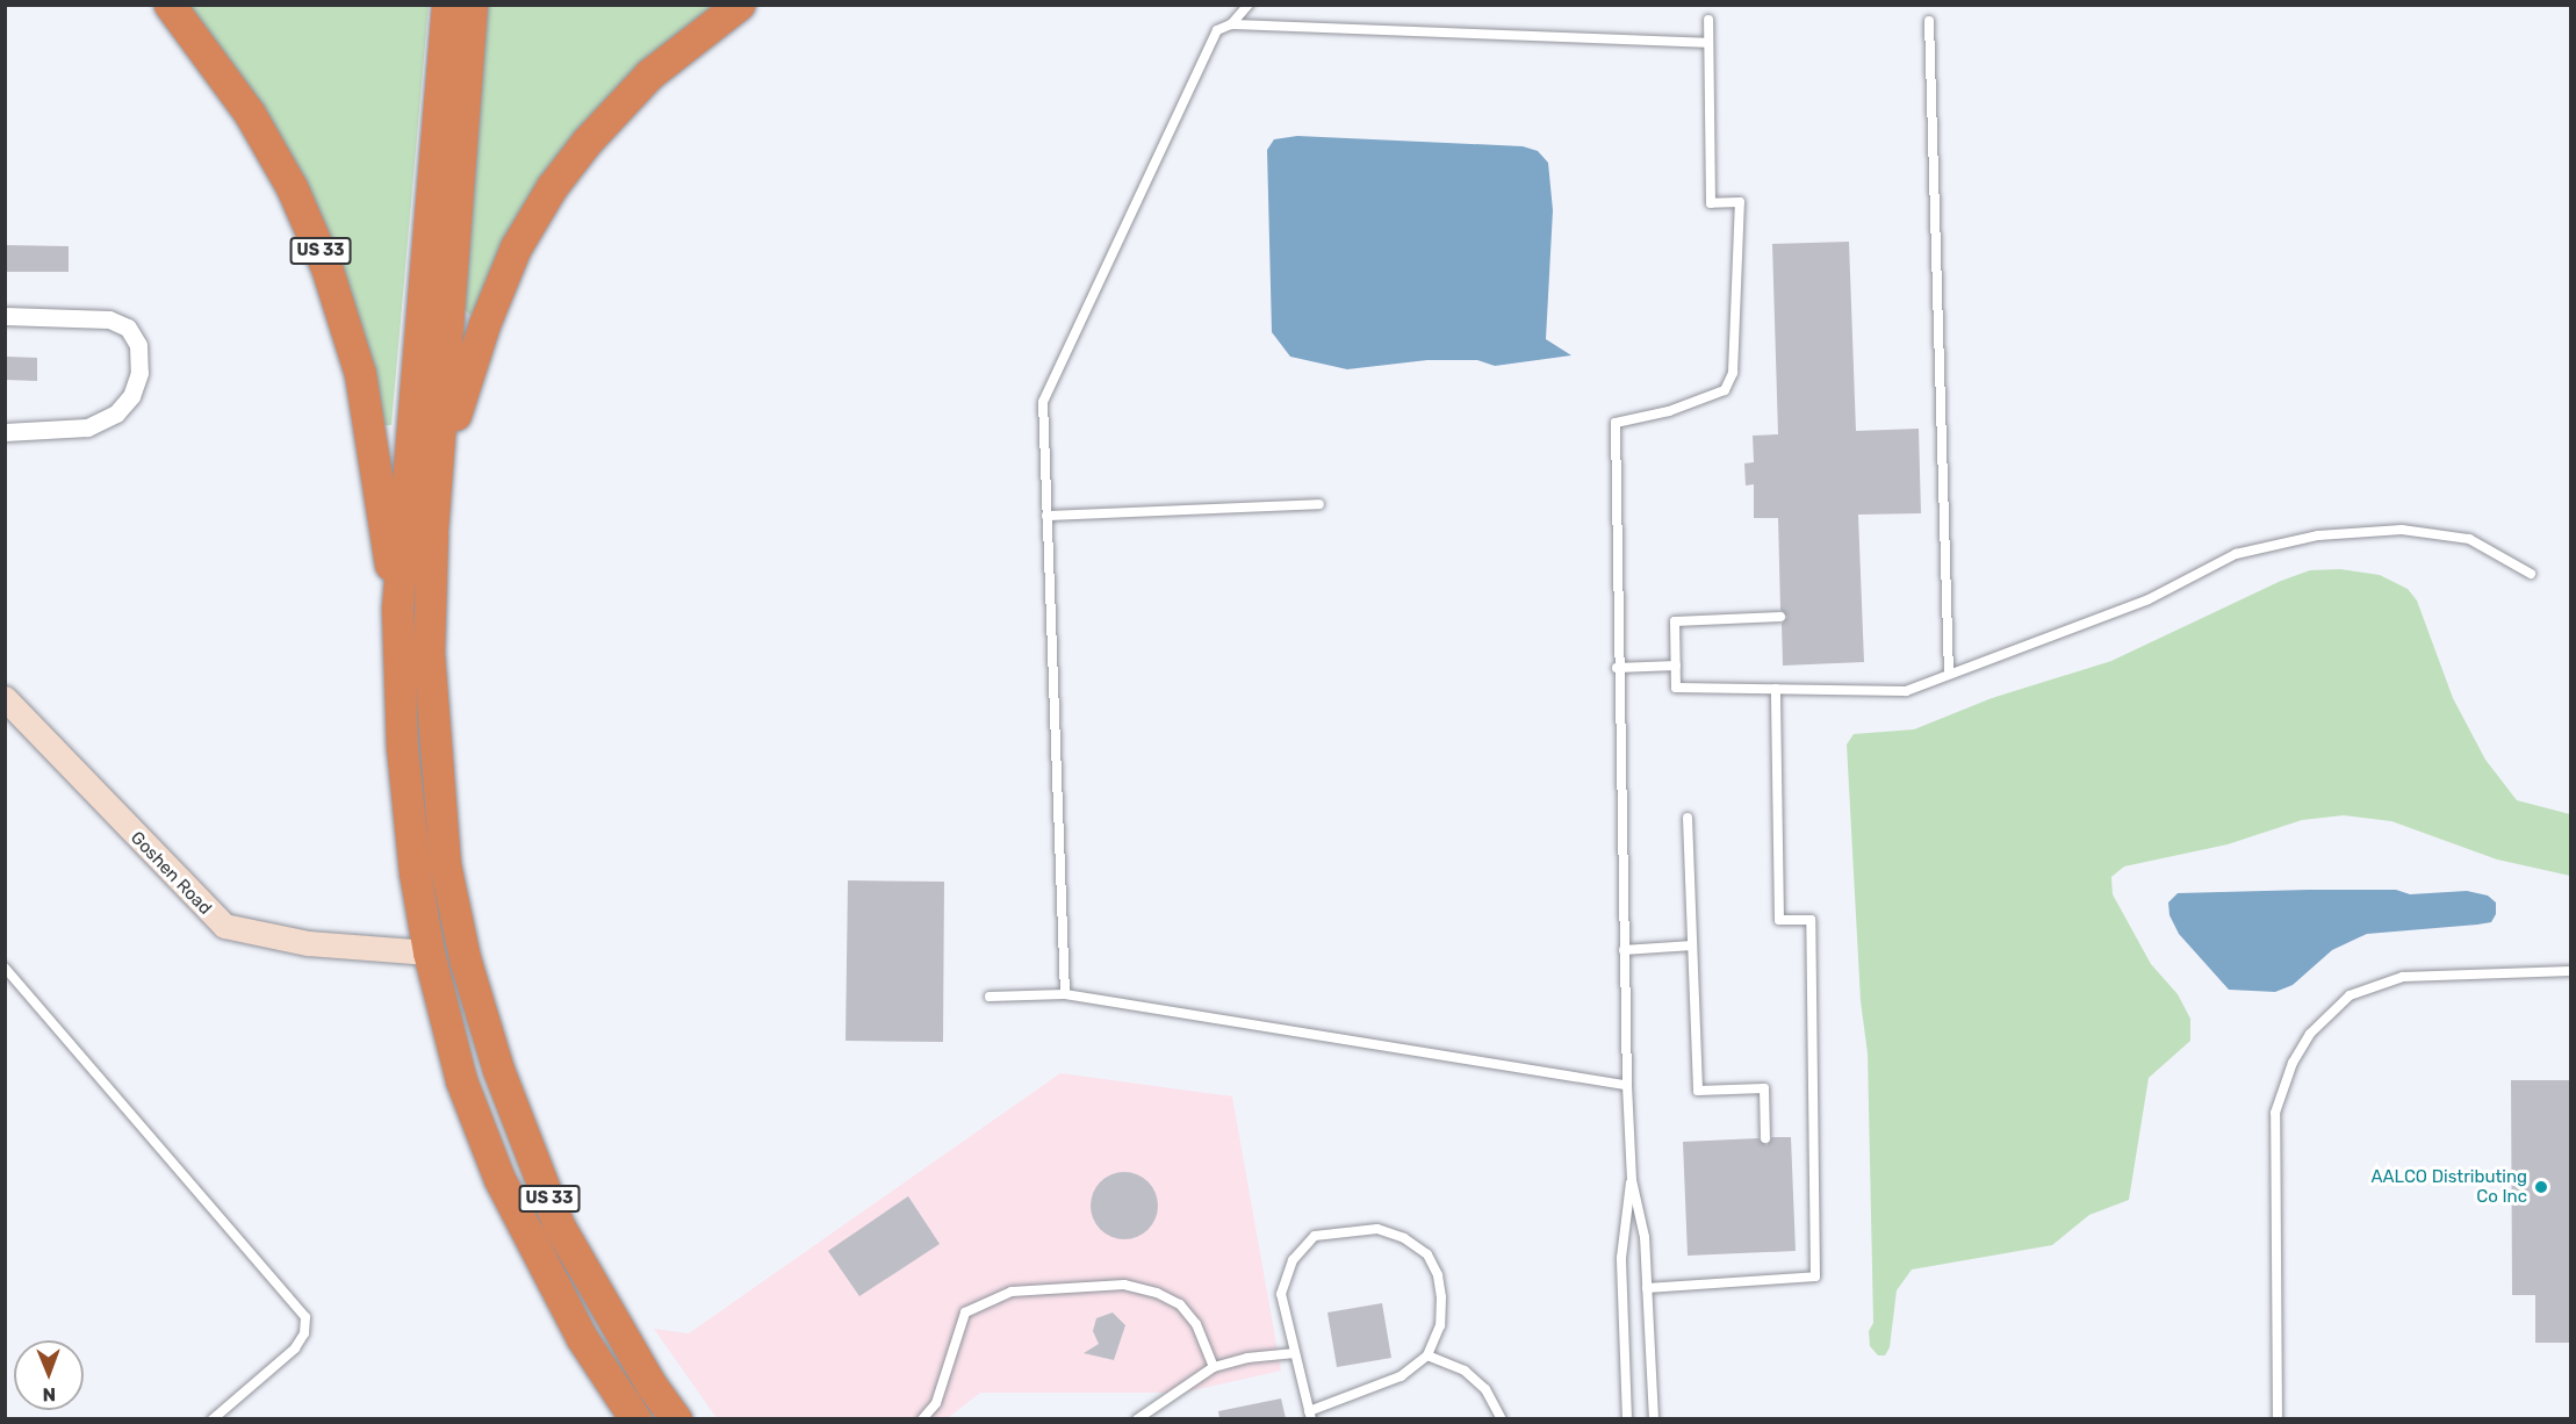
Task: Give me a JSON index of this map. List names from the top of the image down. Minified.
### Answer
{"streets":{"highway":["US 33"],"street":["Goshen Road"]},"crossings":[["US 33","Goshen Road"]],"places":["AALCO Distributing Co Inc"],"north":"bottom"}
